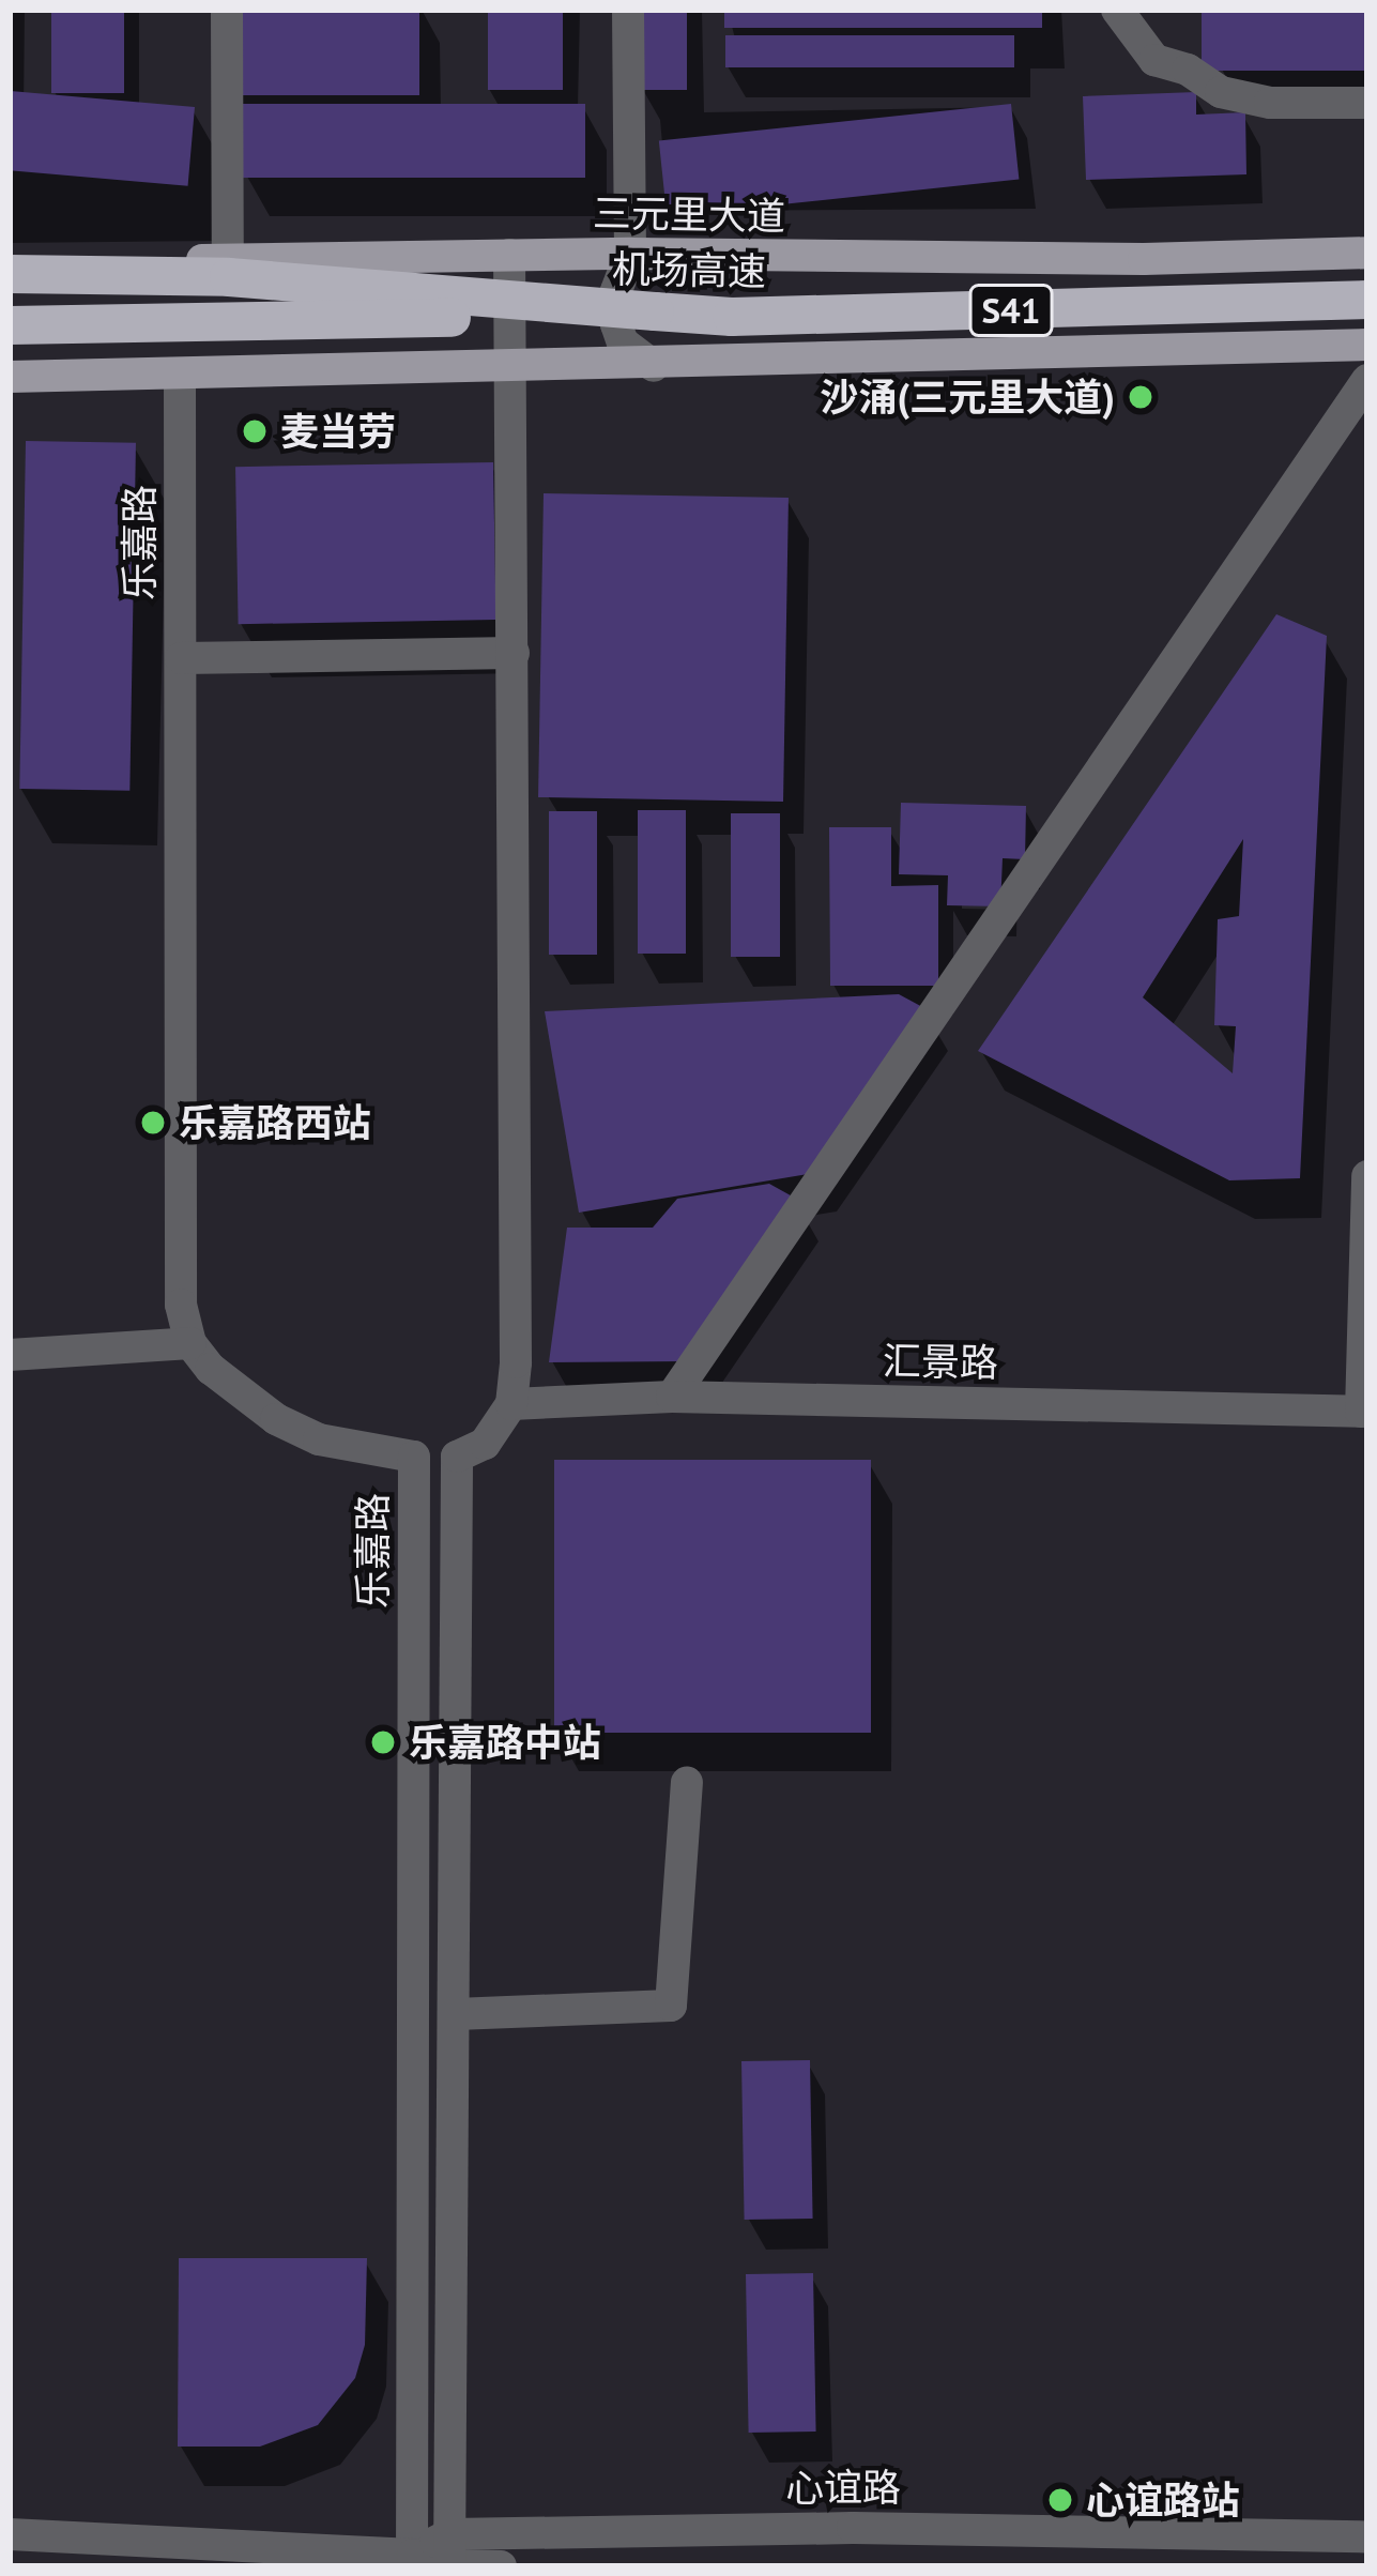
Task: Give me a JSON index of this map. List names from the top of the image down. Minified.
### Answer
{"streets":{"highway":["机场高速","S41"],"main road":["三元里大道"],"street":["乐嘉路","汇景路","心谊路"]},"crossings":[["乐嘉路","心谊路"]],"places":["沙涌(三元里大道)","麦当劳","乐嘉路西站","乐嘉路中站","心谊路站"]}
